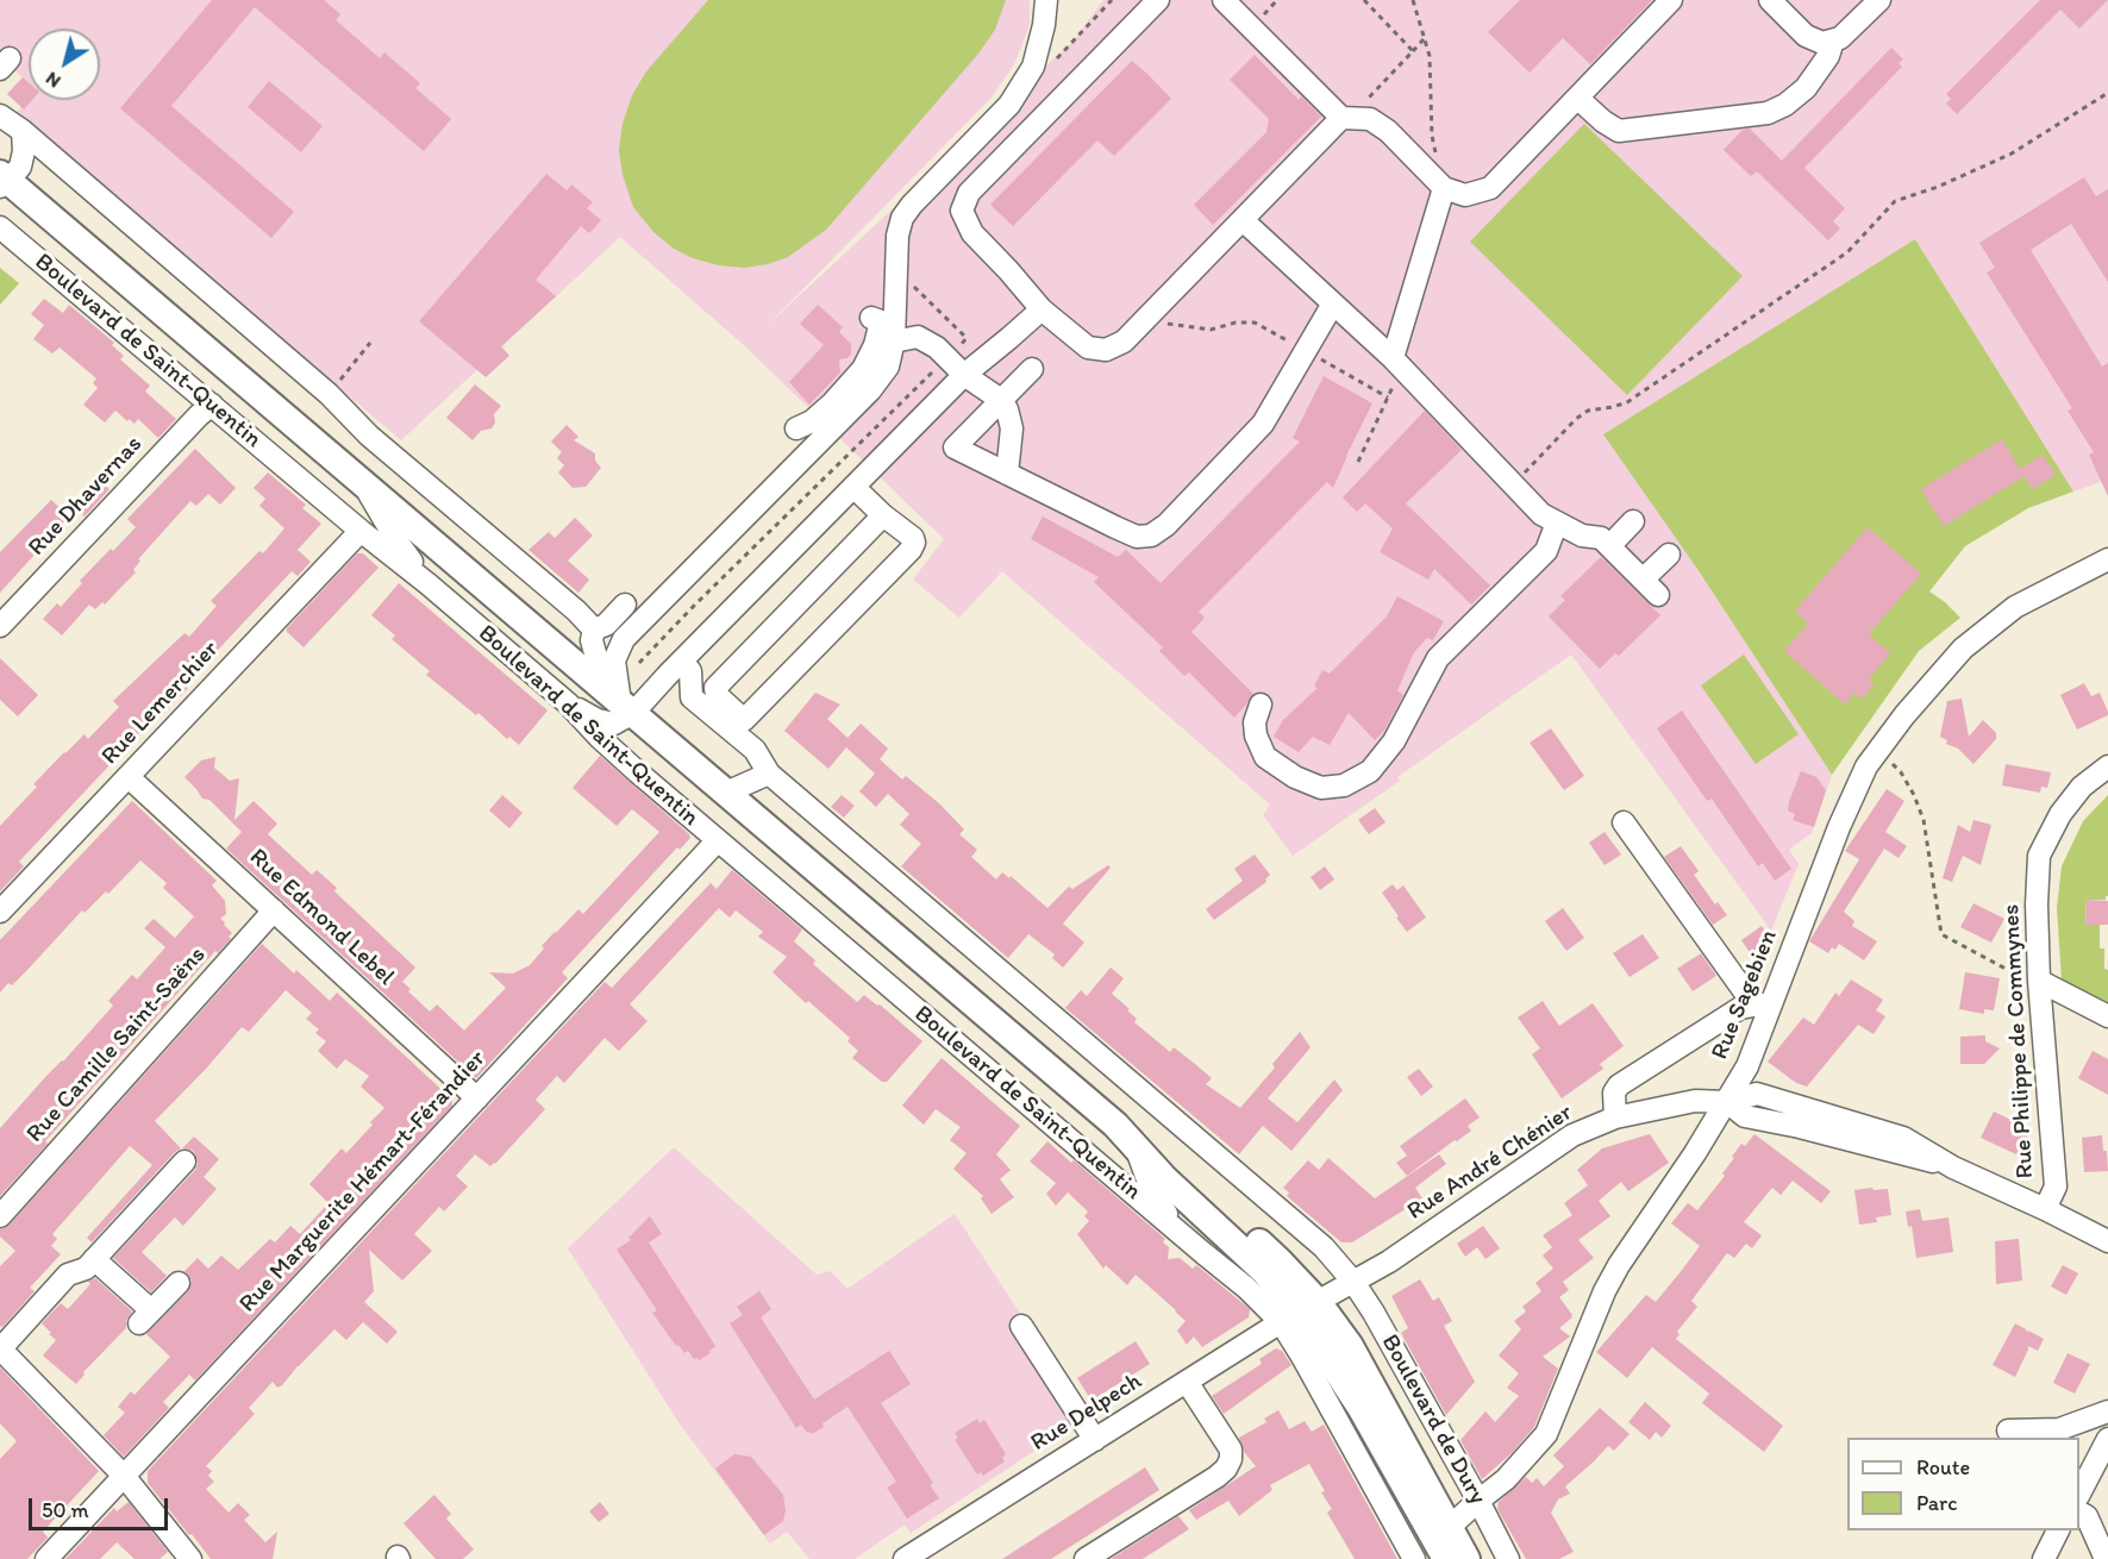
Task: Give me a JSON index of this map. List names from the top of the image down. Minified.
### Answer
{"streets":{"main road":["Boulevard de Saint-Quentin","Boulevard de Dury"],"street":["Rue Dhavernas","Rue Lemerchier","Rue Edmond Lebel","Rue Sagebien","Rue Philippe de Commynes","Rue Camille Saint-Saëns","Rue André Chénier","Rue Marguerite Hémart-Férandier","Rue Delpech"]},"crossings":[["Boulevard de Saint-Quentin","Rue Dhavernas"],["Boulevard de Saint-Quentin","Rue Lemerchier"],["Boulevard de Saint-Quentin","Rue André Chénier"],["Boulevard de Saint-Quentin","Rue Marguerite Hémart-Férandier"],["Boulevard de Saint-Quentin","Rue Delpech"],["Boulevard de Saint-Quentin","Boulevard de Dury"],["Rue Lemerchier","Rue Edmond Lebel"],["Rue Edmond Lebel","Rue Camille Saint-Saëns"],["Rue Edmond Lebel","Rue Marguerite Hémart-Férandier"],["Rue Sagebien","Rue André Chénier"],["Rue Sagebien","Boulevard de Dury"],["Rue Philippe de Commynes","Rue André Chénier"],["Rue André Chénier","Rue Delpech"],["Rue André Chénier","Boulevard de Dury"],["Rue Delpech","Boulevard de Dury"]],"legend":["Route","Parc"],"scale_bar":"50 m","north":"bottom left"}
